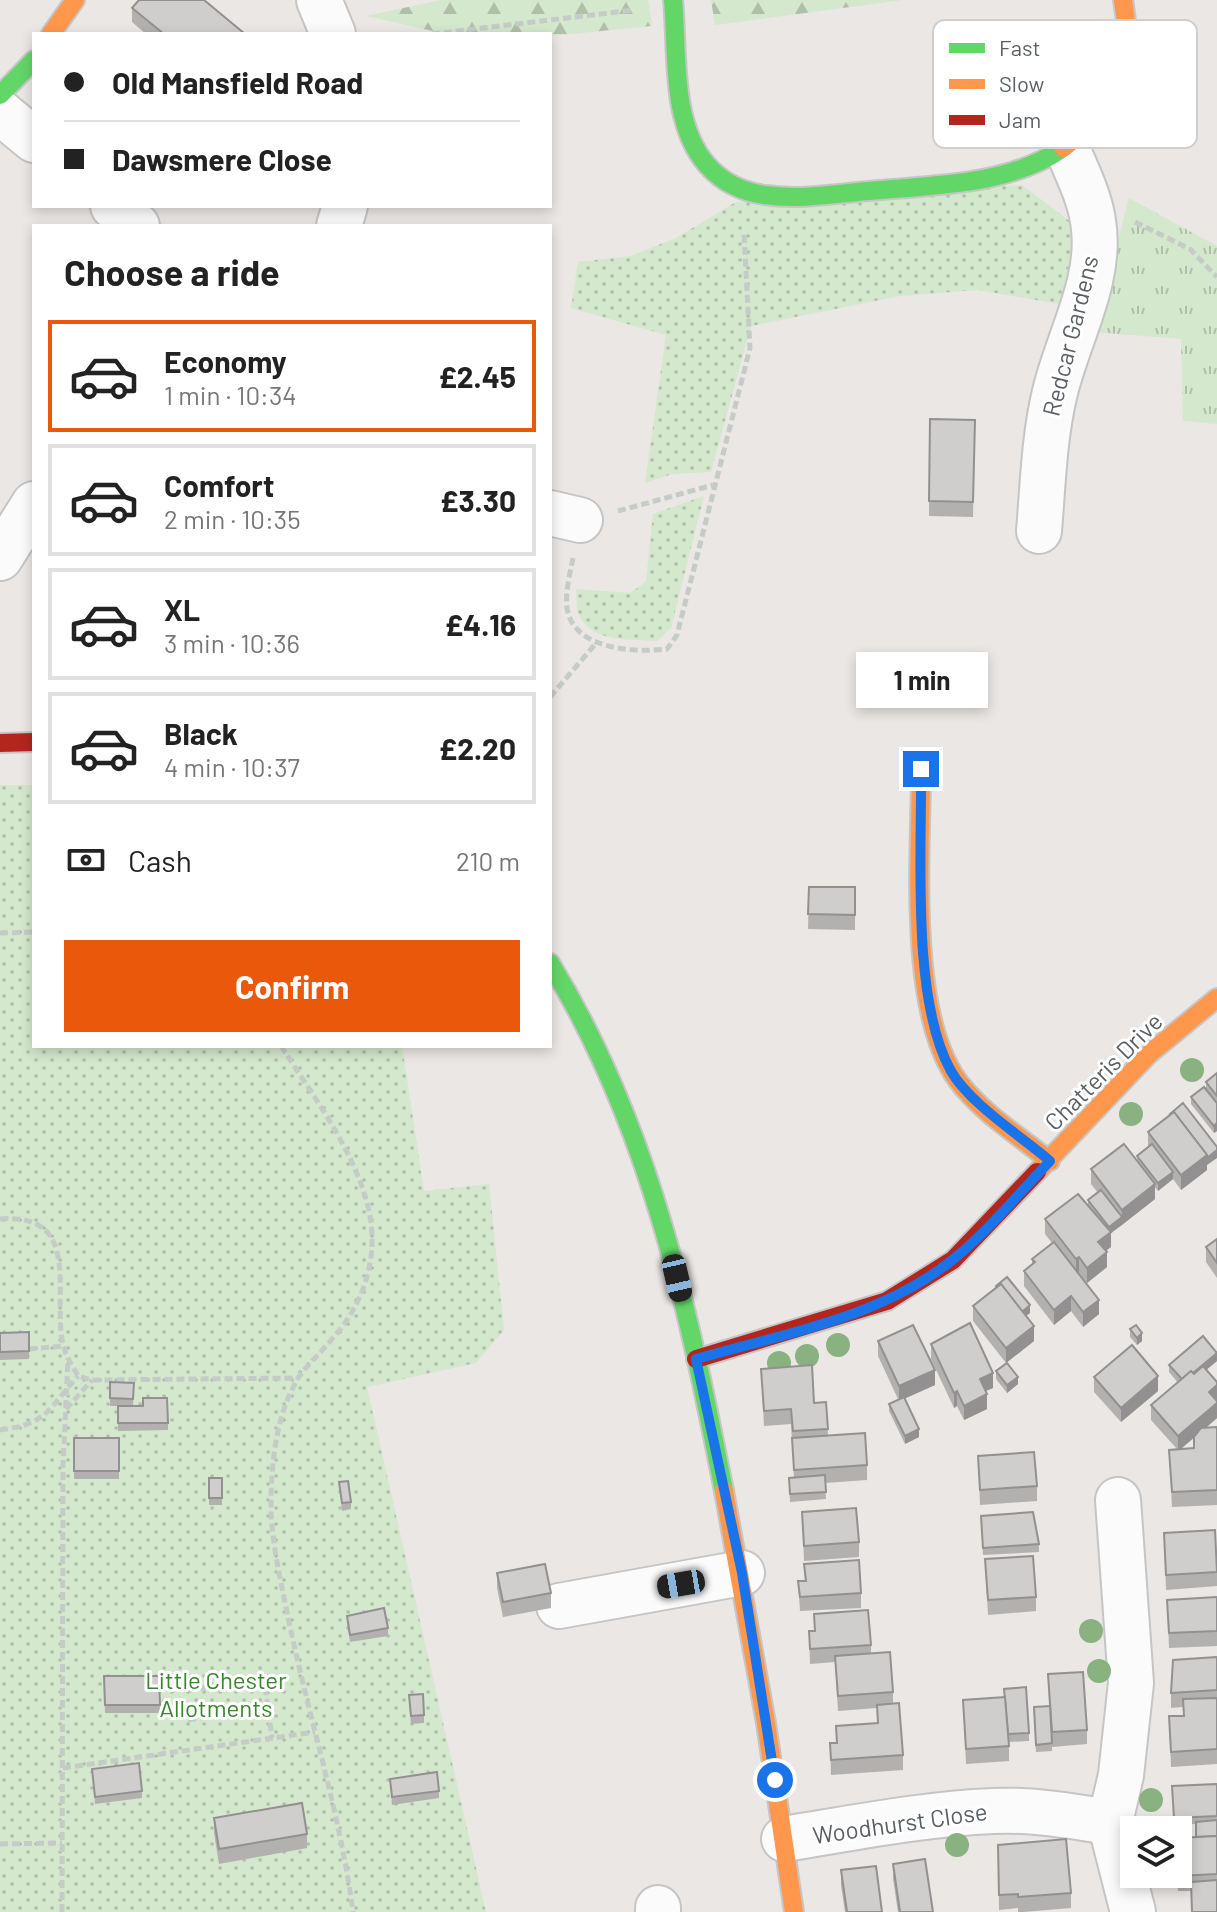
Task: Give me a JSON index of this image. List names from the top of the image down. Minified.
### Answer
{"streets":{"street":["Redcar Gardens","Chatteris Drive","Woodhurst Close"]},"parks":["Little Chester Allotments"],"legend":["Fast","Slow","Jam"],"page":{"banner":["Old Mansfield Road","Dawsmere Close"],"heading":"Choose a ride","list":[{"name":"Economy","note":"1 min · 10:34","value":"£2.45"},{"name":"Comfort","note":"2 min · 10:35","value":"£3.30"},{"name":"XL","note":"3 min · 10:36","value":"£4.16"},{"name":"Black","note":"4 min · 10:37","value":"£2.20"}],"bubble":"1 min","pay":["Cash","210 m"],"buttons":"Confirm"}}
